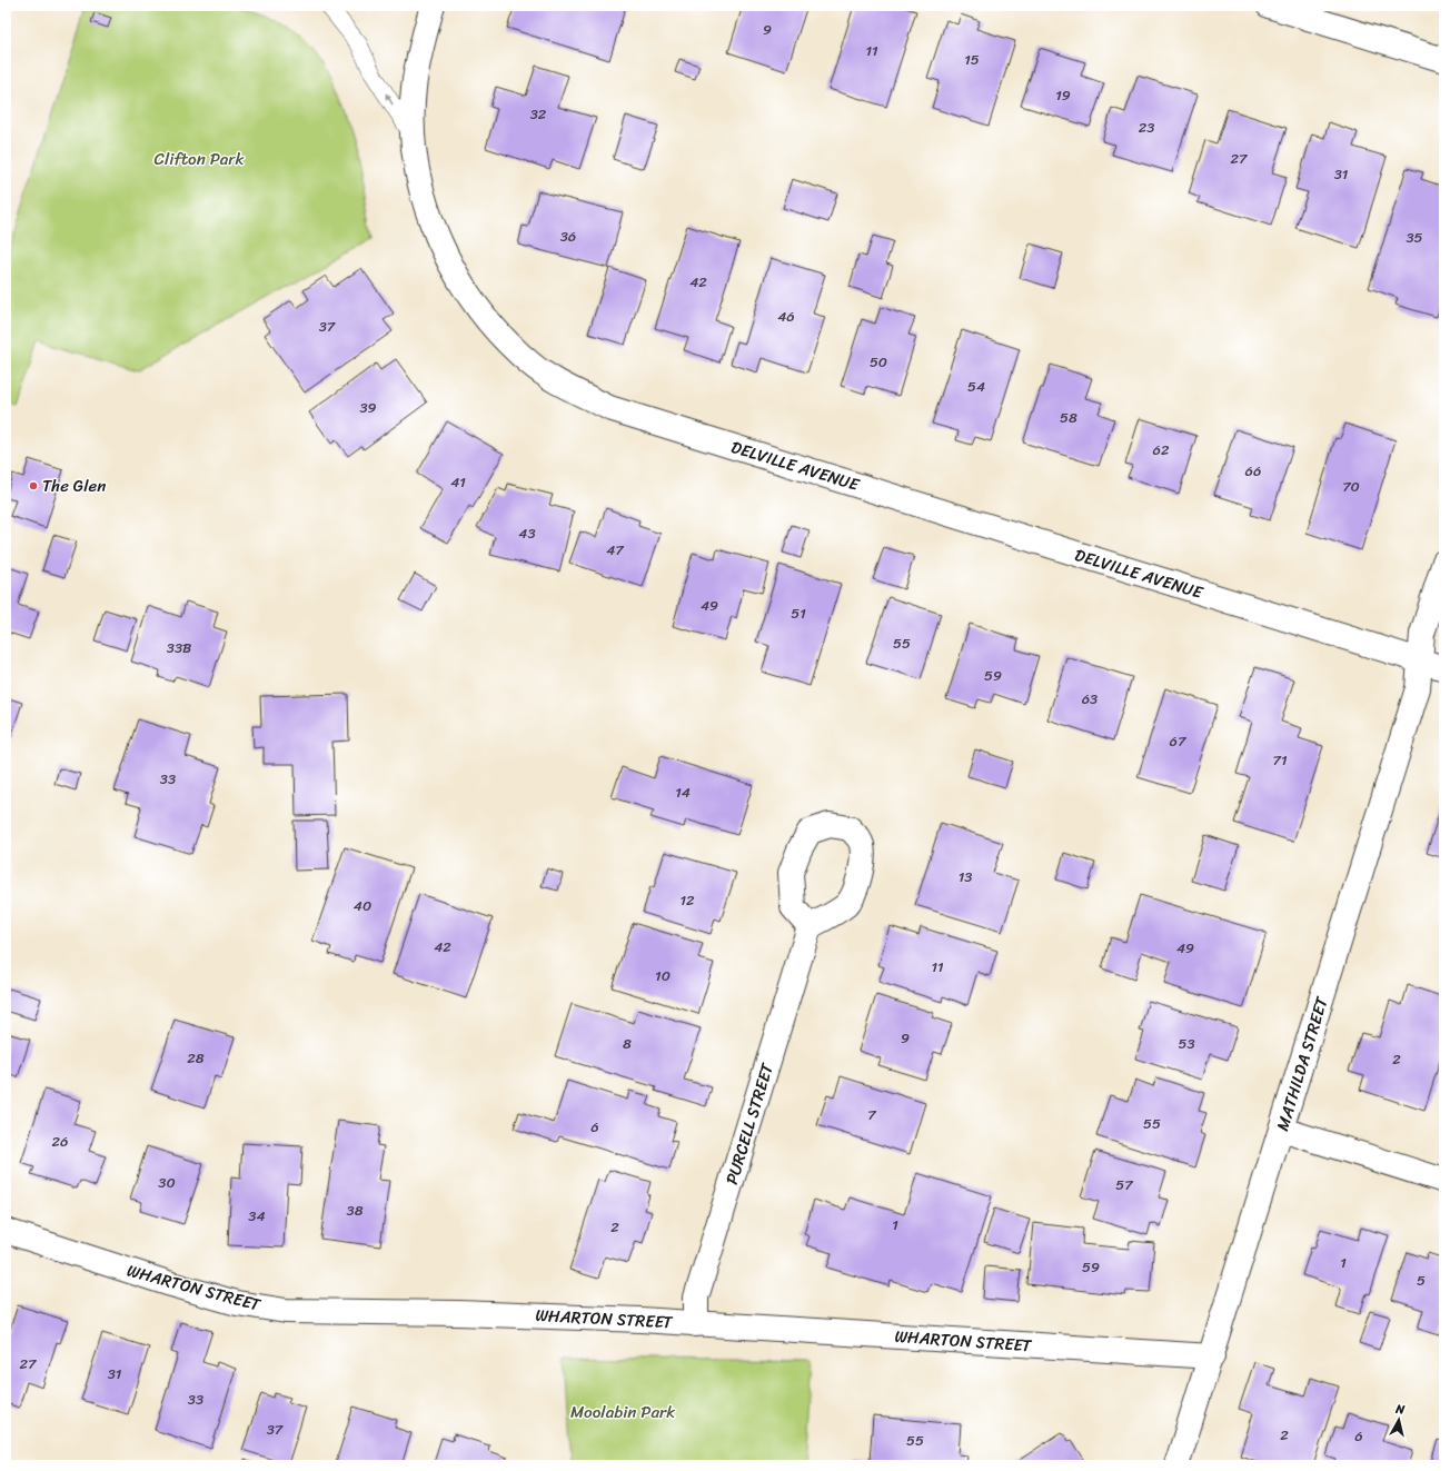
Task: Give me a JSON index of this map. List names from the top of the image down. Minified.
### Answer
{"streets":{"street":["DELVILLE AVENUE","MATHILDA STREET","PURCELL STREET","WHARTON STREET"]},"crossings":[["DELVILLE AVENUE","MATHILDA STREET"],["MATHILDA STREET","WHARTON STREET"],["PURCELL STREET","WHARTON STREET"]],"parks":["Clifton Park","Moolabin Park"],"places":["The Glen"],"house_numbers":["9","11","15","19","32","23","27","31","36","35","42","46","37","50","54","39","58","62","66","41","70","43","47","49","51","55","33B","59","63","67","71","33","14","13","12","40","42","49","11","10","9","8","53","28","2","7","55","6","26","30","57","38","34","1","2","1","59","5","27","31","33","37","2","6","55"],"north":"top"}
